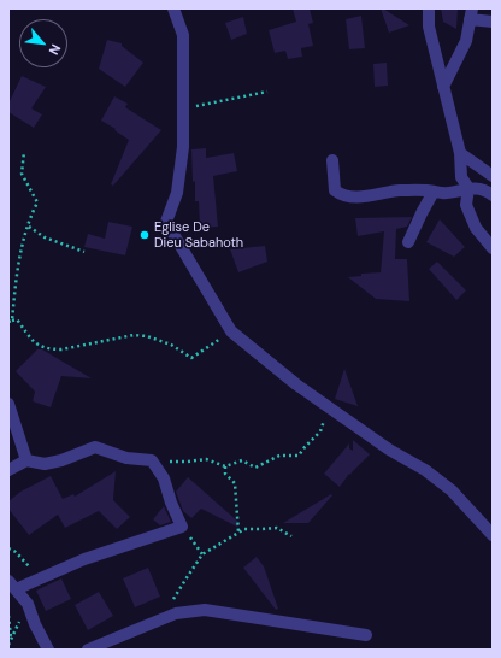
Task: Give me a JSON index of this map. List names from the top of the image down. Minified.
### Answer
{"places":["Eglise De Dieu Sabahoth"],"north":"bottom right"}
